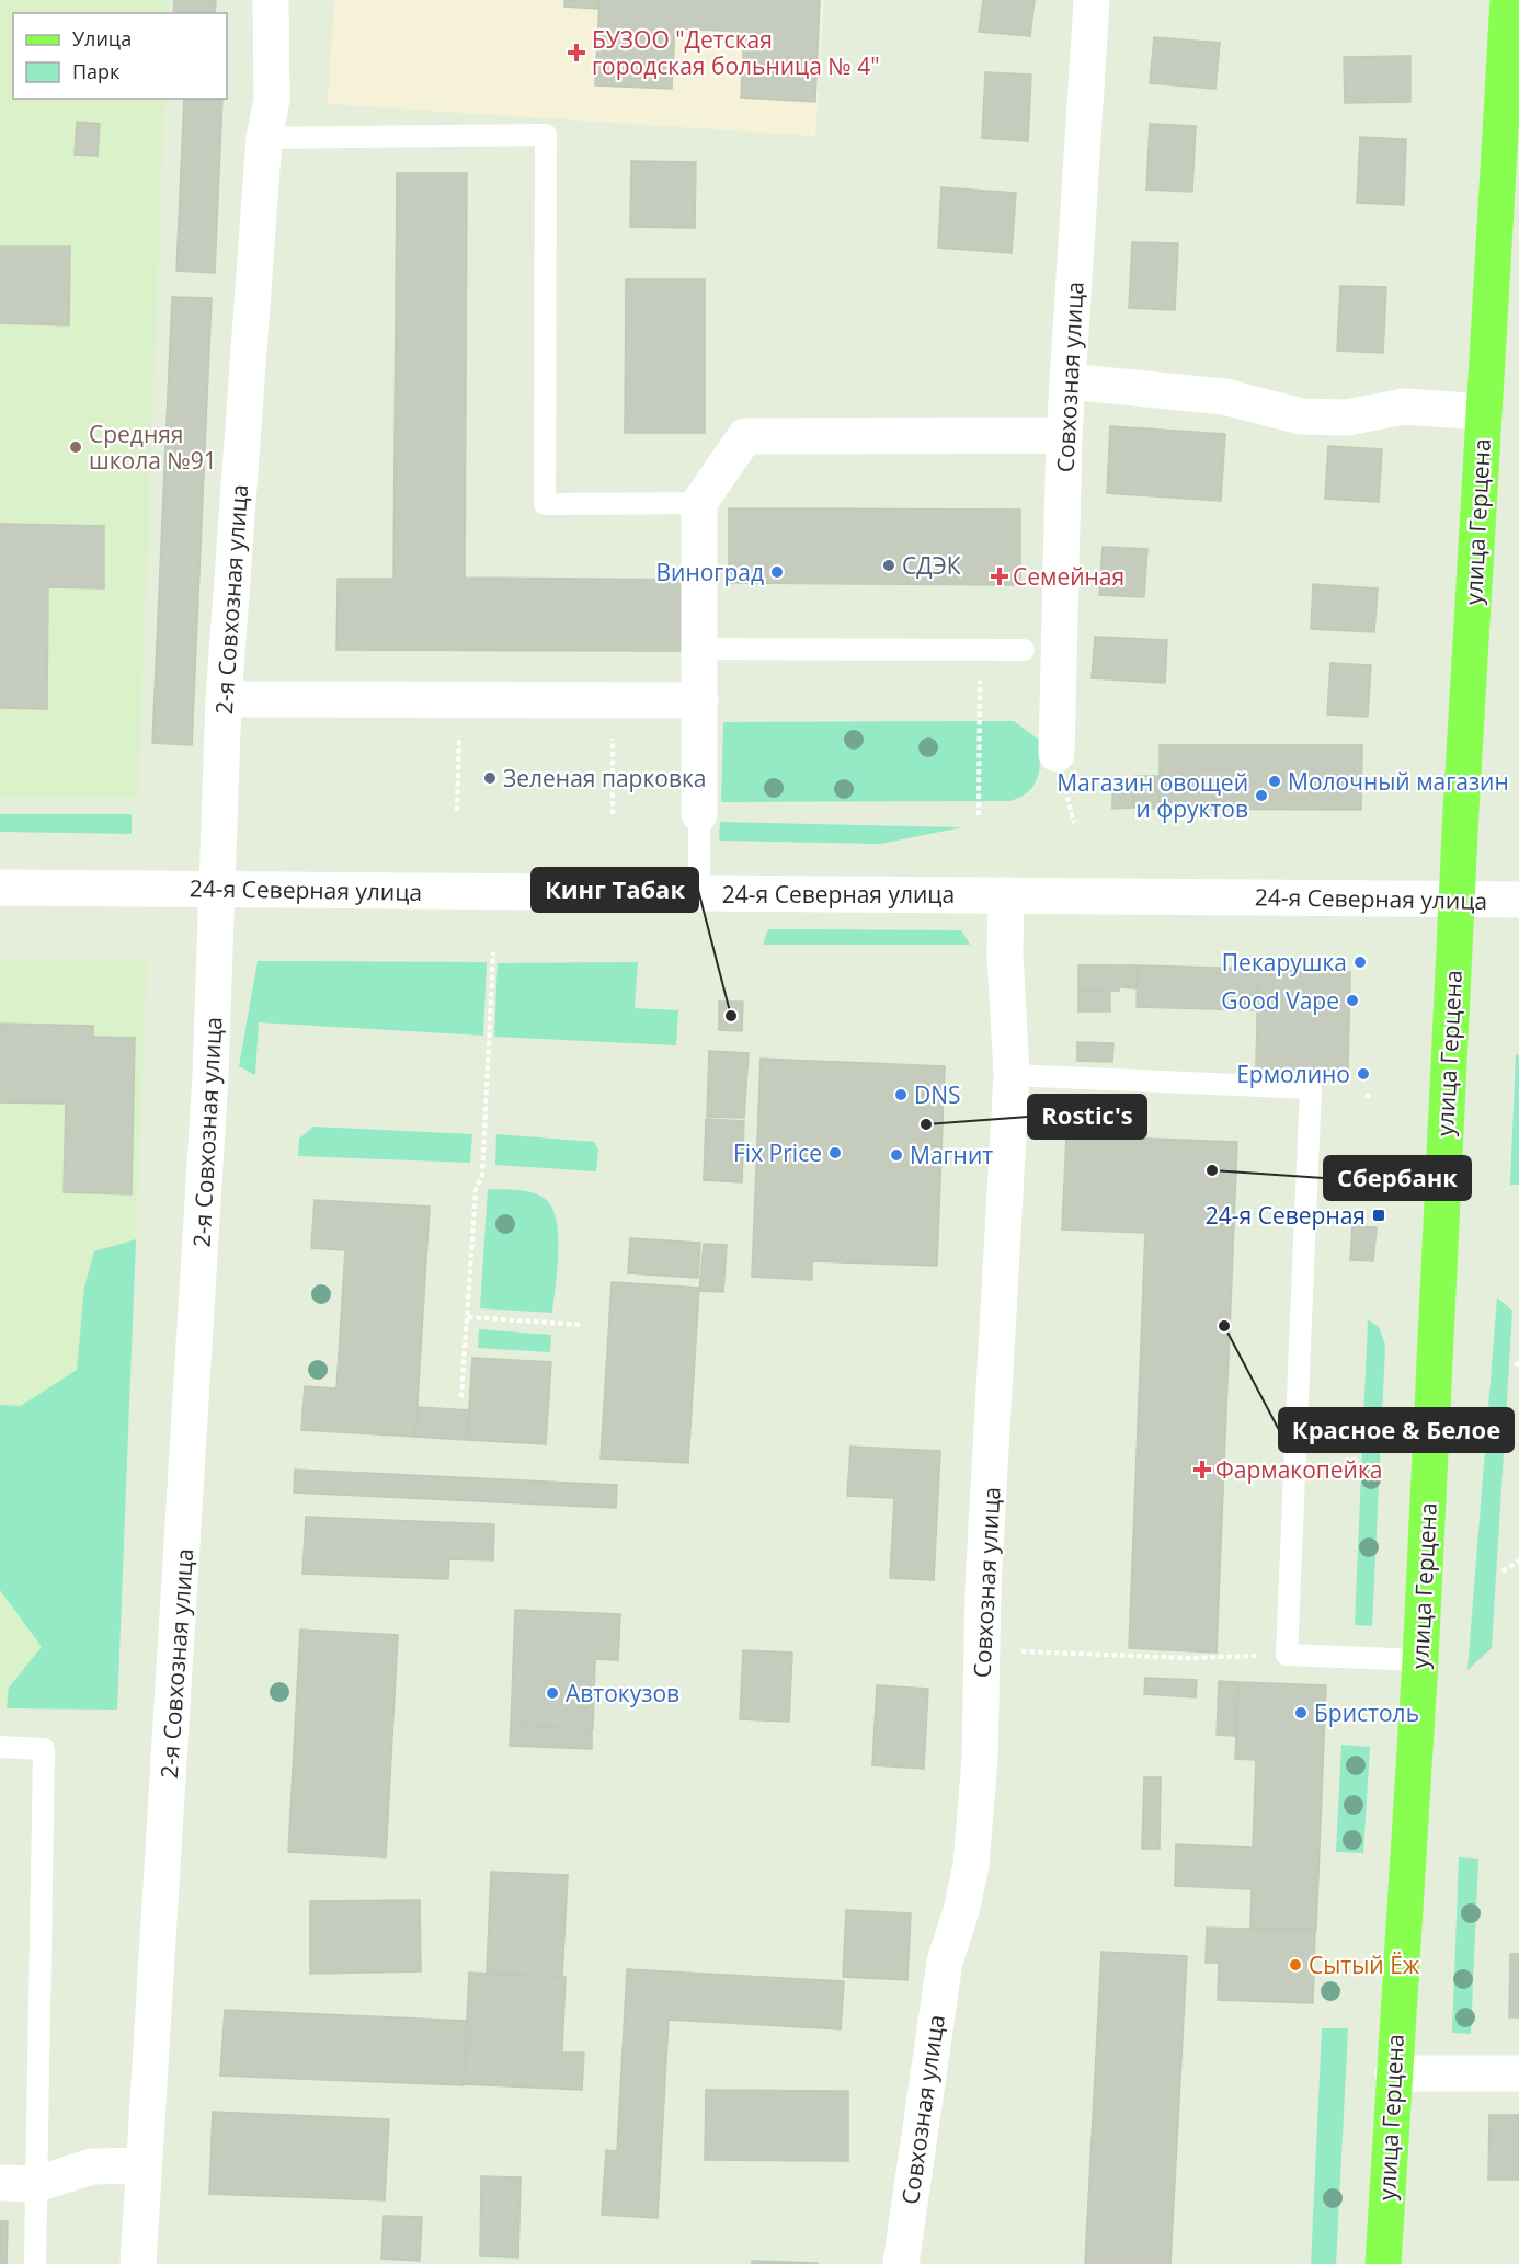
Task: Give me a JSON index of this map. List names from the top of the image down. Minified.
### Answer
{"streets":{"main road":["улица Герцена"],"street":["Совхозная улица","2-я Совхозная улица","24-я Северная улица"]},"crossings":[["Совхозная улица","24-я Северная улица"],["улица Герцена","24-я Северная улица"],["2-я Совхозная улица","24-я Северная улица"]],"places":{"health":["БУЗОО \"Детская городская больница № 4\"","Семейная","Фармакопейка"],"other":["Средняя школа №91","СДЭК","Виноград","Зеленая парковка","Молочный магазин","Магазин овощей и фруктов","Пекарушка","Good Vape","Кинг Табак","Ермолино","DNS","Rostic's","Fix Price","Магнит","Сбербанк","Красное & Белое","Автокузов","Бристоль","Сытый Ёж"],"transit":["24-я Северная"]},"legend":["Улица","Парк"]}
